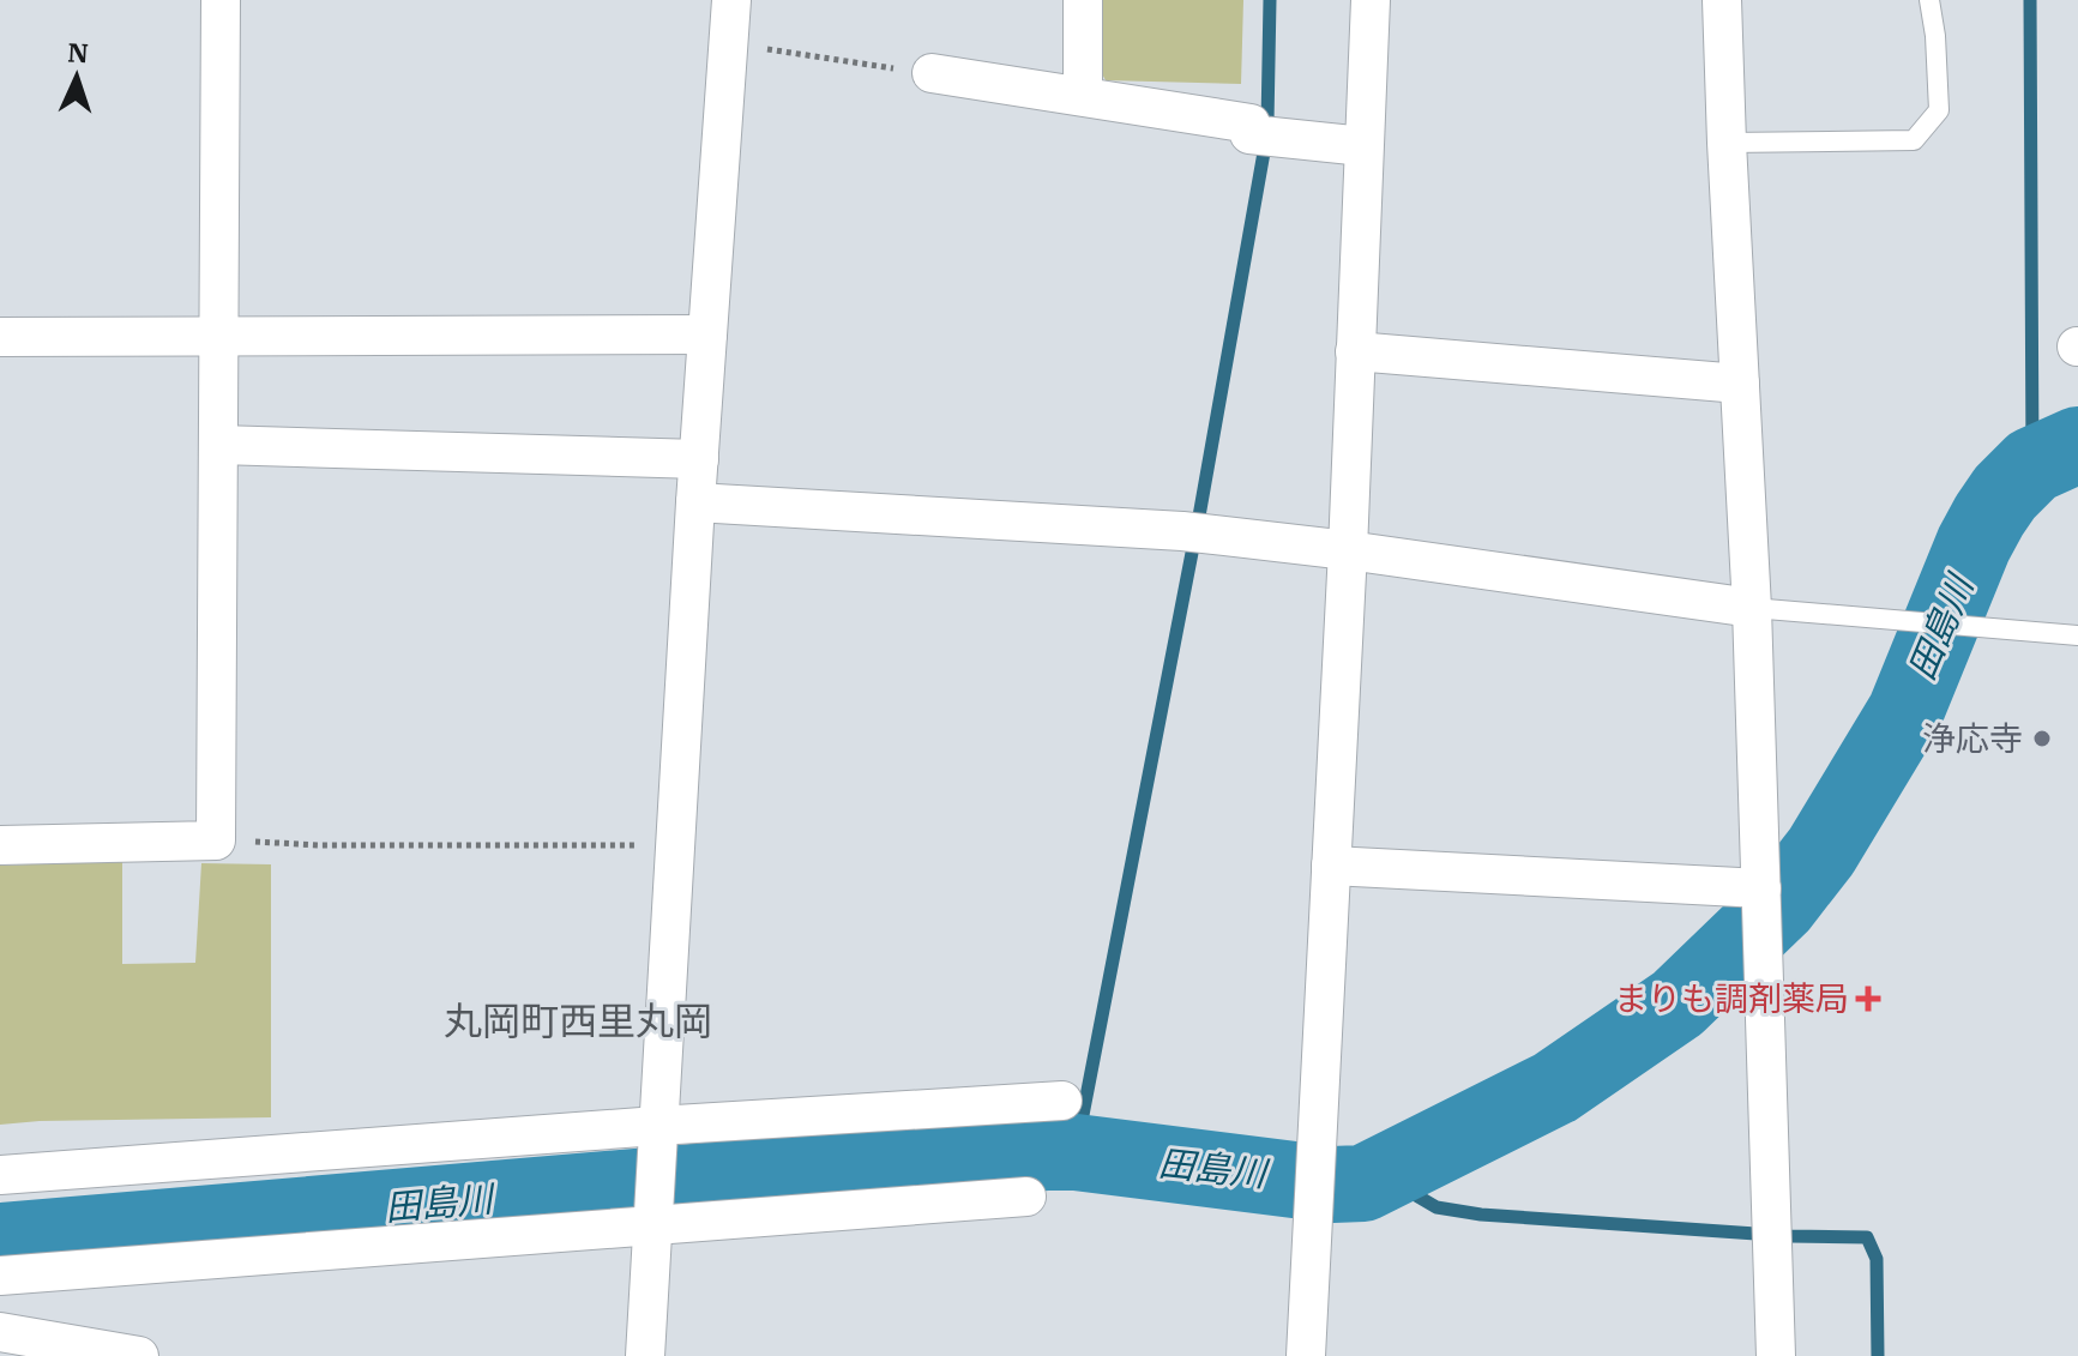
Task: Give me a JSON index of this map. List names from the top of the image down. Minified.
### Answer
{"districts":["丸岡町西里丸岡"],"water":["田島川"],"places":{"other":["浄応寺"],"health":["まりも調剤薬局"]},"north":"top"}
